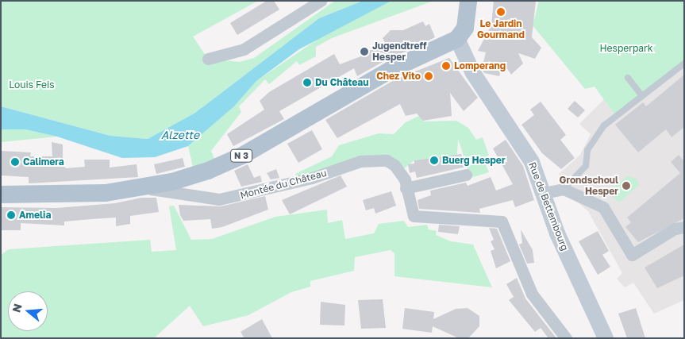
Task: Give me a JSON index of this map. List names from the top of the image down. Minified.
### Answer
{"streets":{"main road":["N 3","Rue de Bettembourg"],"street":["Montée du Château"]},"crossings":[["N 3","Montée du Château"],["N 3","Rue de Bettembourg"]],"water":["Alzette"],"parks":["Hesperpark","Louis Feis"],"places":["Le Jardin Gourmand","Jugendtreff Hesper","Lomperang","Chez Vito","Du Château","Buerg Hesper","Calimera","Grondschoul Hesper","Amelia"],"north":"left"}
